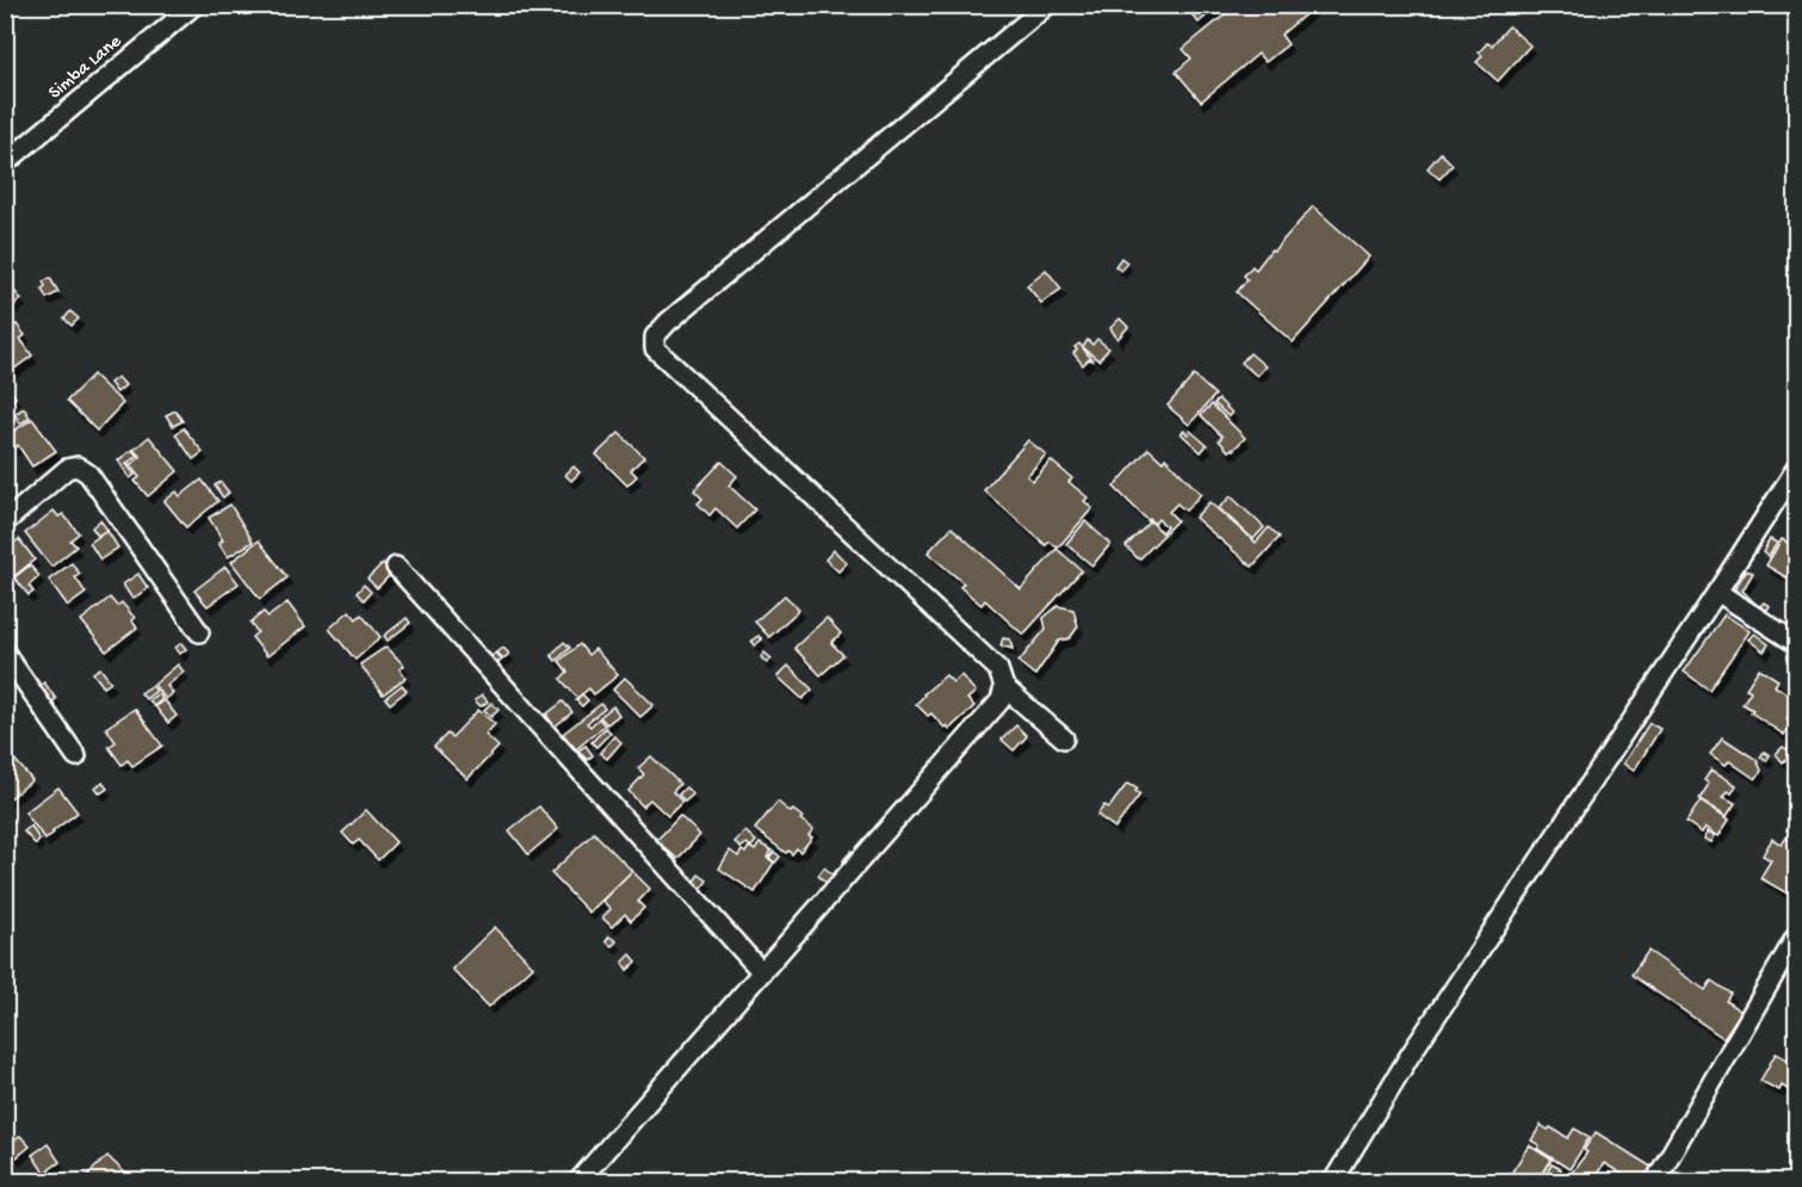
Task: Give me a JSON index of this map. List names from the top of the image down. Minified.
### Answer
{"streets":{"street":["Simba Lane"]}}
